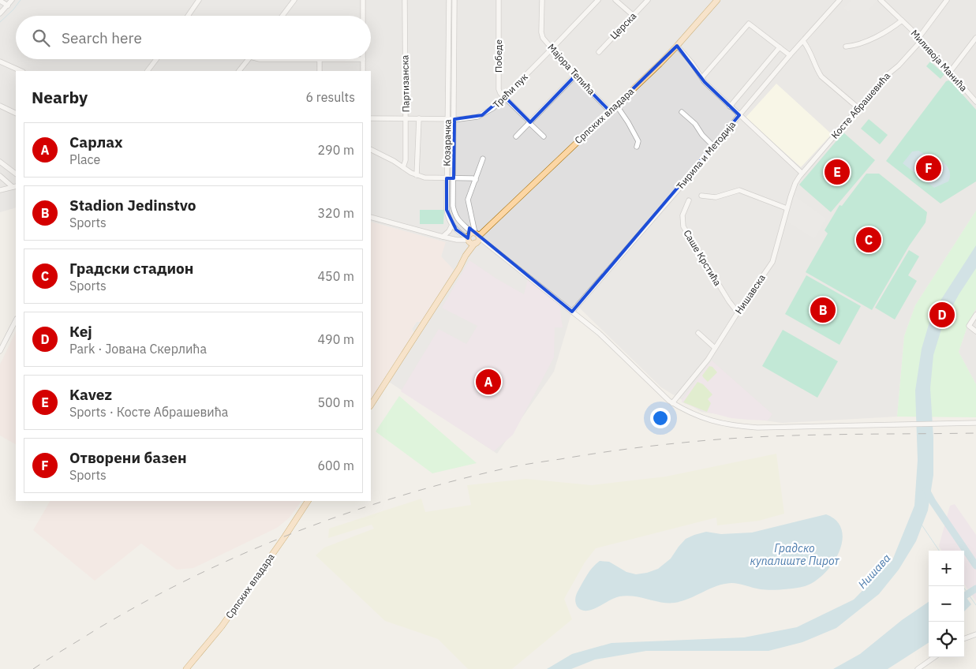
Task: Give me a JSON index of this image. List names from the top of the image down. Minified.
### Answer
{"streets":{"main road":["Српских владара"],"street":["Церска","Победе","Миливоја Манића","Мајора Тепића","Партизанска","Трећи пук","Косте Абрашевића","Козарачка","Ћирила и Методија","Саше Крстића","Нишавска"]},"crossings":[["Победе","Трећи пук"],["Миливоја Манића","Косте Абрашевића"],["Мајора Тепића","Трећи пук"],["Мајора Тепића","Српских владара"],["Партизанска","Трећи пук"],["Трећи пук","Козарачка"],["Косте Абрашевића","Нишавска"],["Српских владара","Козарачка"],["Саше Крстића","Нишавска"]],"water":["Градско купалиште Пирот","Нишава"],"page":{"search":"Search here","heading":["Nearby","6 results"],"list":[{"mark":"A","name":"Сарлах","note":"Place","value":"290 m"},{"mark":"B","name":"Stadion Jedinstvo","note":"Sports","value":"320 m"},{"mark":"C","name":"Градски стадион","note":"Sports","value":"450 m"},{"mark":"D","name":"Кеј","note":"Park · Јована Скерлића","value":"490 m"},{"mark":"E","name":"Kavez","note":"Sports · Косте Абрашевића","value":"500 m"},{"mark":"F","name":"Отворени базен","note":"Sports","value":"600 m"}],"pins":["F","E","C","B","D","A"],"map_buttons":["+","−"]}}
